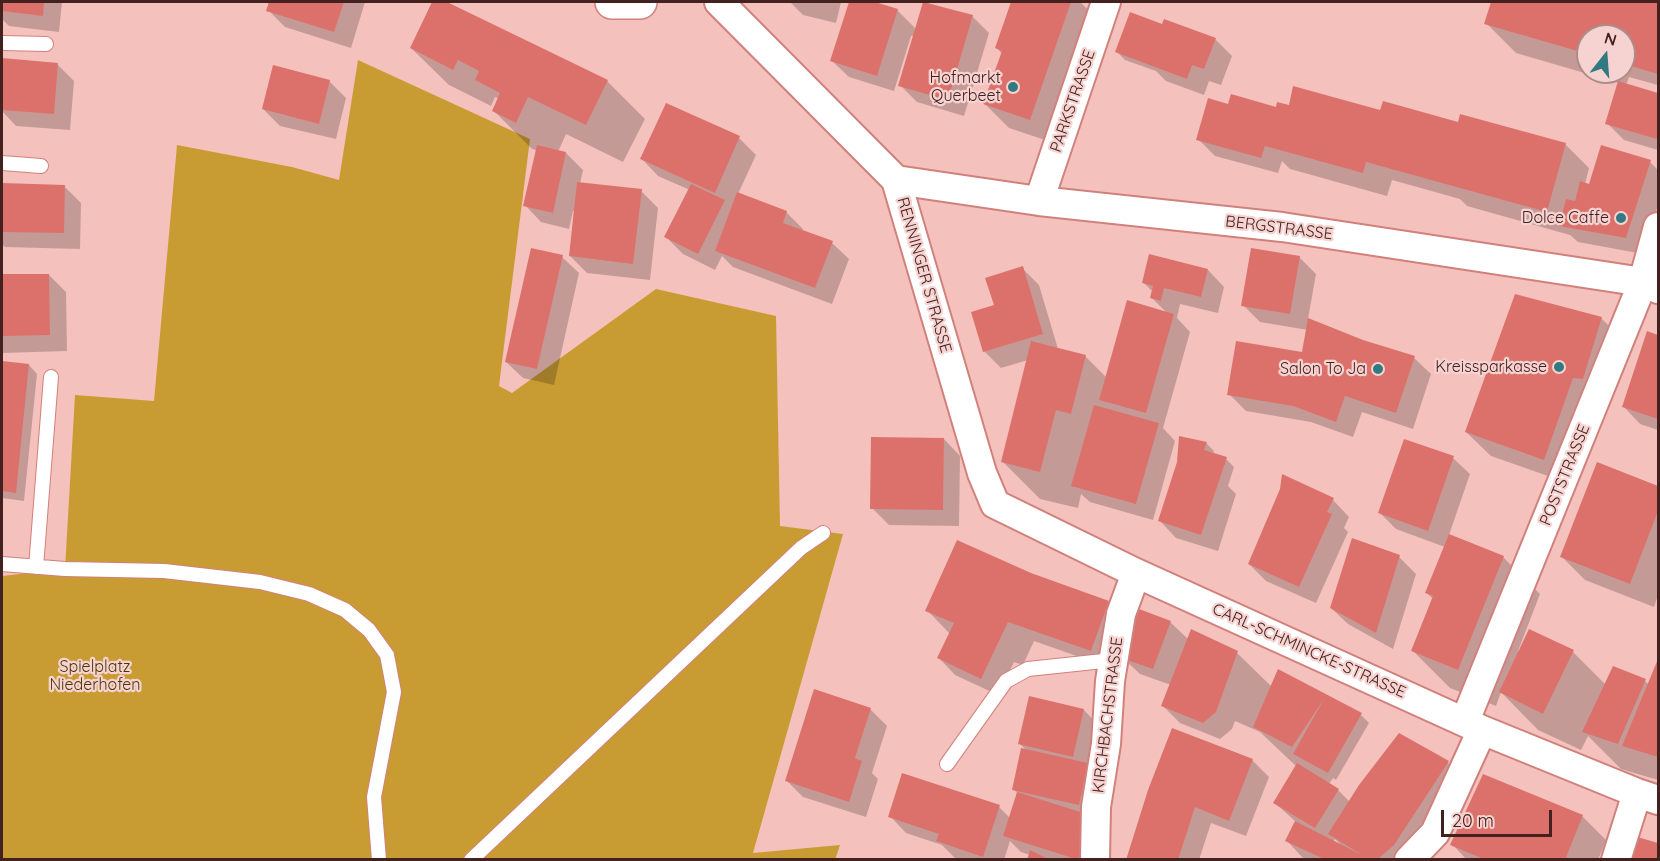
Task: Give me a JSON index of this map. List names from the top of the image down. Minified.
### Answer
{"streets":{"street":["PARKSTRASSE","BERGSTRASSE","RENNINGER STRASSE","POSTSTRASSE","CARL-SCHMINCKE-STRASSE","KIRCHBACHSTRASSE"]},"crossings":[["PARKSTRASSE","BERGSTRASSE"],["BERGSTRASSE","RENNINGER STRASSE"],["BERGSTRASSE","POSTSTRASSE"],["RENNINGER STRASSE","CARL-SCHMINCKE-STRASSE"],["POSTSTRASSE","CARL-SCHMINCKE-STRASSE"],["CARL-SCHMINCKE-STRASSE","KIRCHBACHSTRASSE"]],"parks":["Spielplatz Niederhofen"],"places":["Hofmarkt Querbeet","Dolce Caffe","Kreissparkasse","Salon To Ja"],"scale_bar":"20 m","north":"top"}
